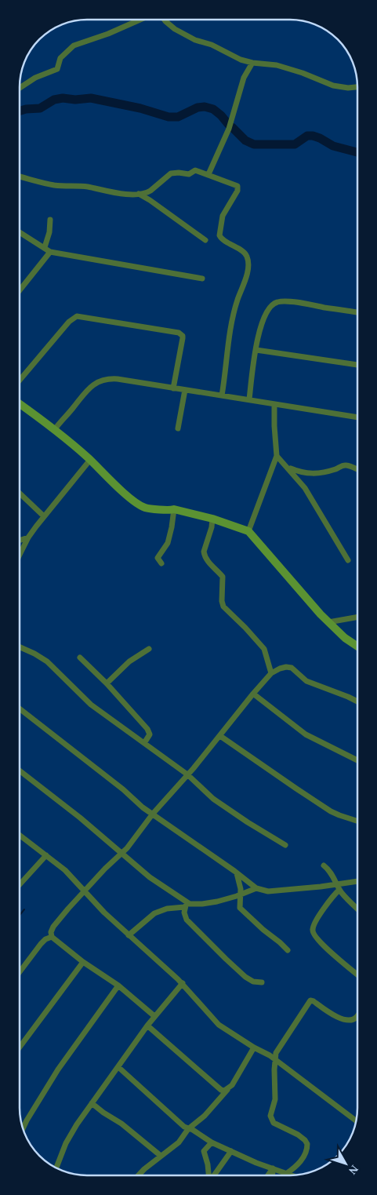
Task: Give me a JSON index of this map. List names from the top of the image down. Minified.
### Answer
{"north":"bottom right"}
